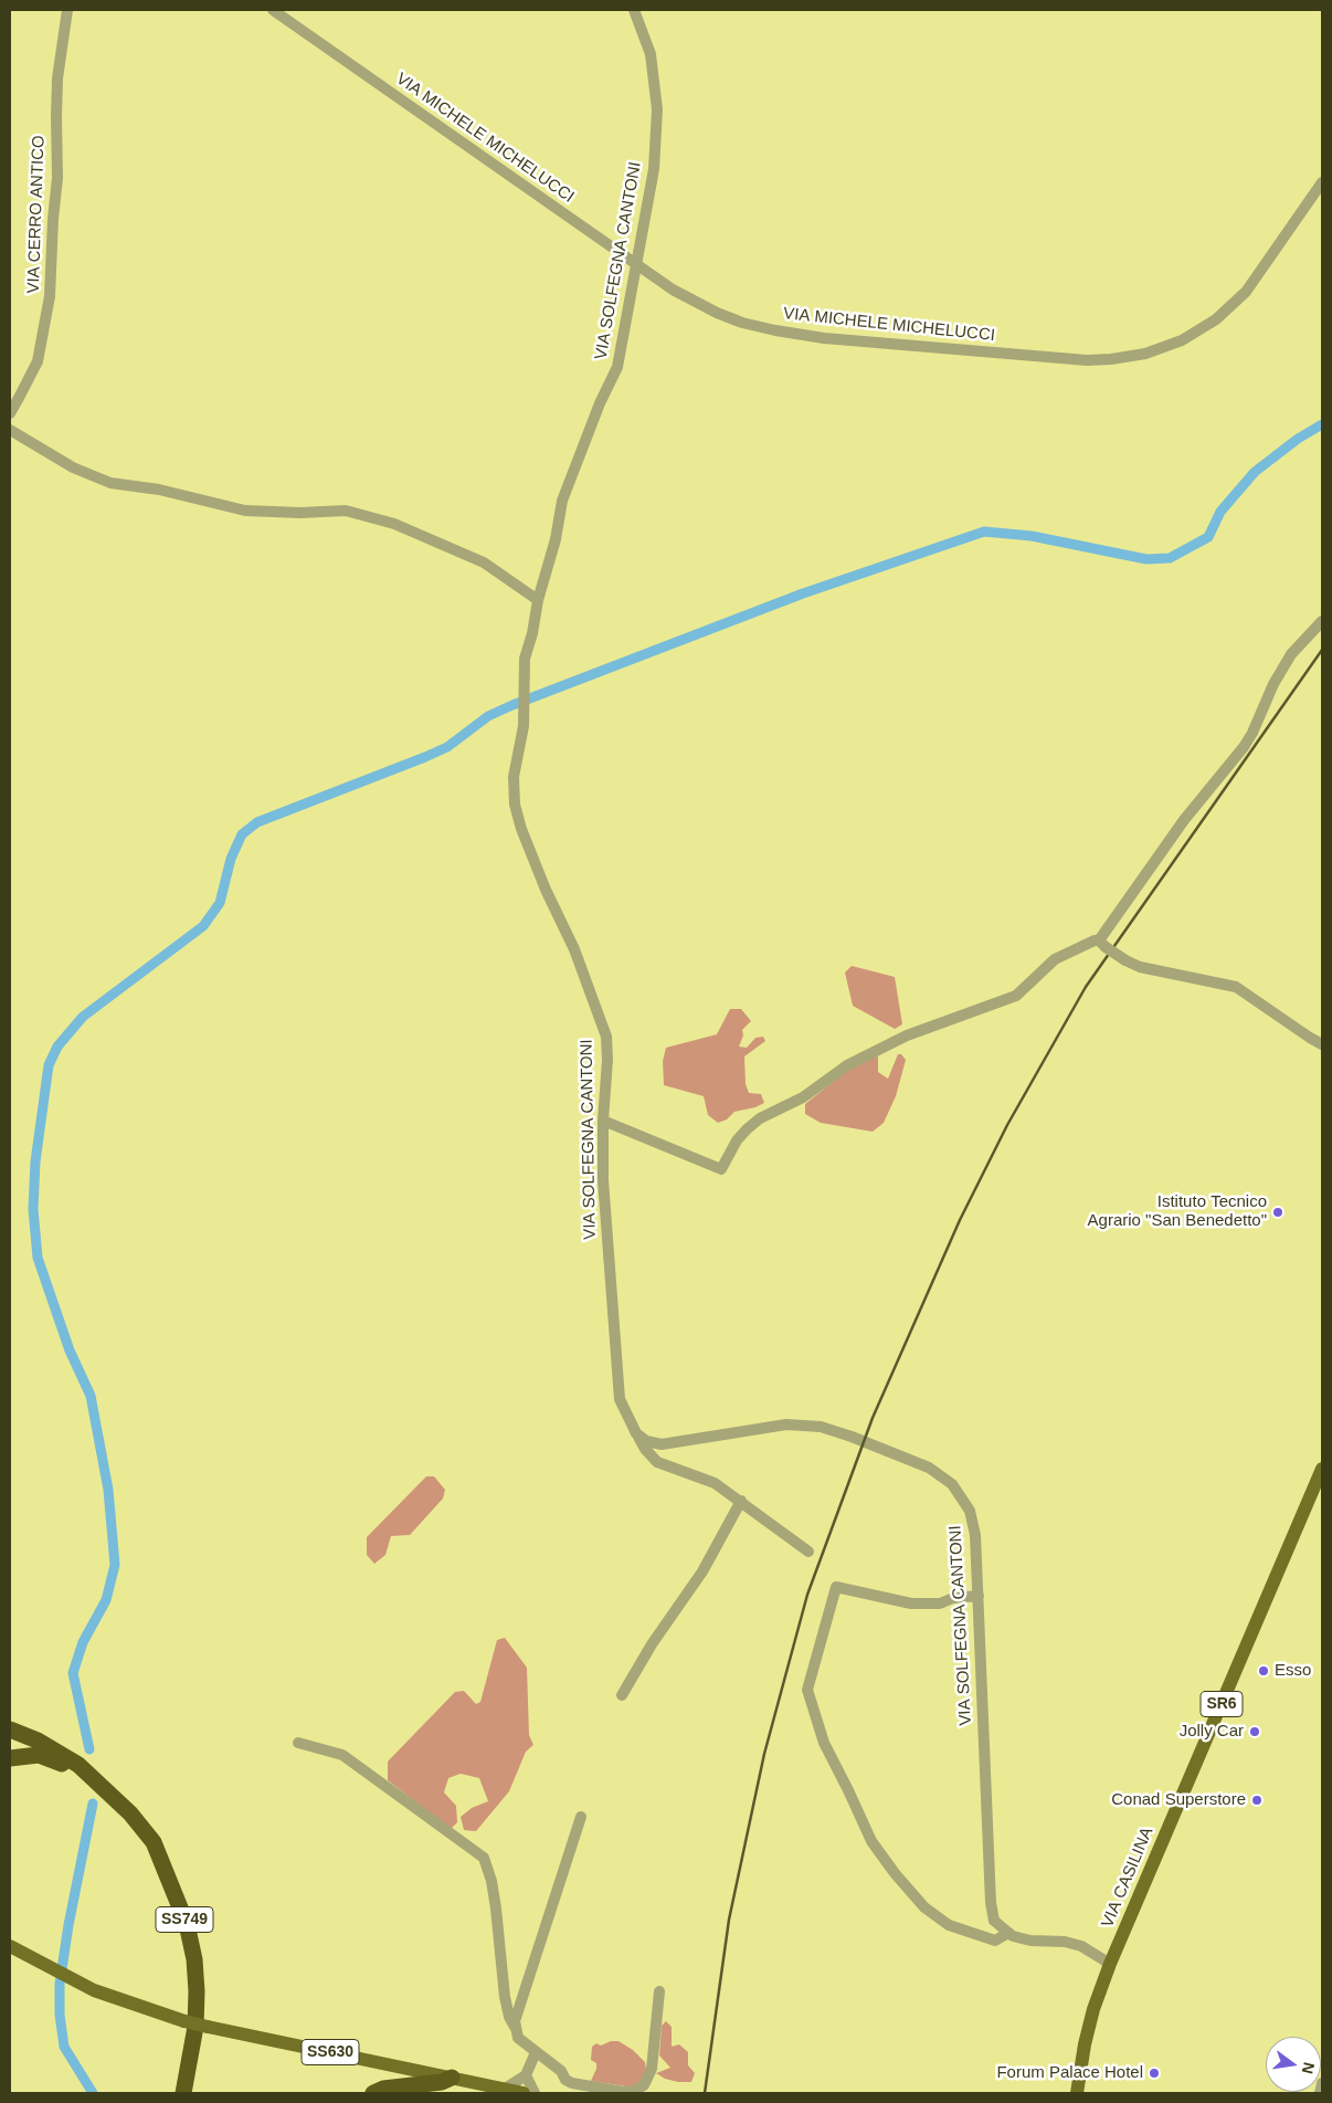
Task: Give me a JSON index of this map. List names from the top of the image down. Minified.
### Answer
{"streets":{"highway":["SS749"],"main road":["SR6","VIA CASILINA","SS630"],"street":["VIA MICHELE MICHELUCCI","VIA CERRO ANTICO","VIA SOLFEGNA CANTONI"]},"crossings":[["VIA MICHELE MICHELUCCI","VIA SOLFEGNA CANTONI"]],"places":["Istituto Tecnico Agrario \"San Benedetto\"","Esso","Jolly Car","Conad Superstore","Forum Palace Hotel"],"north":"right"}
